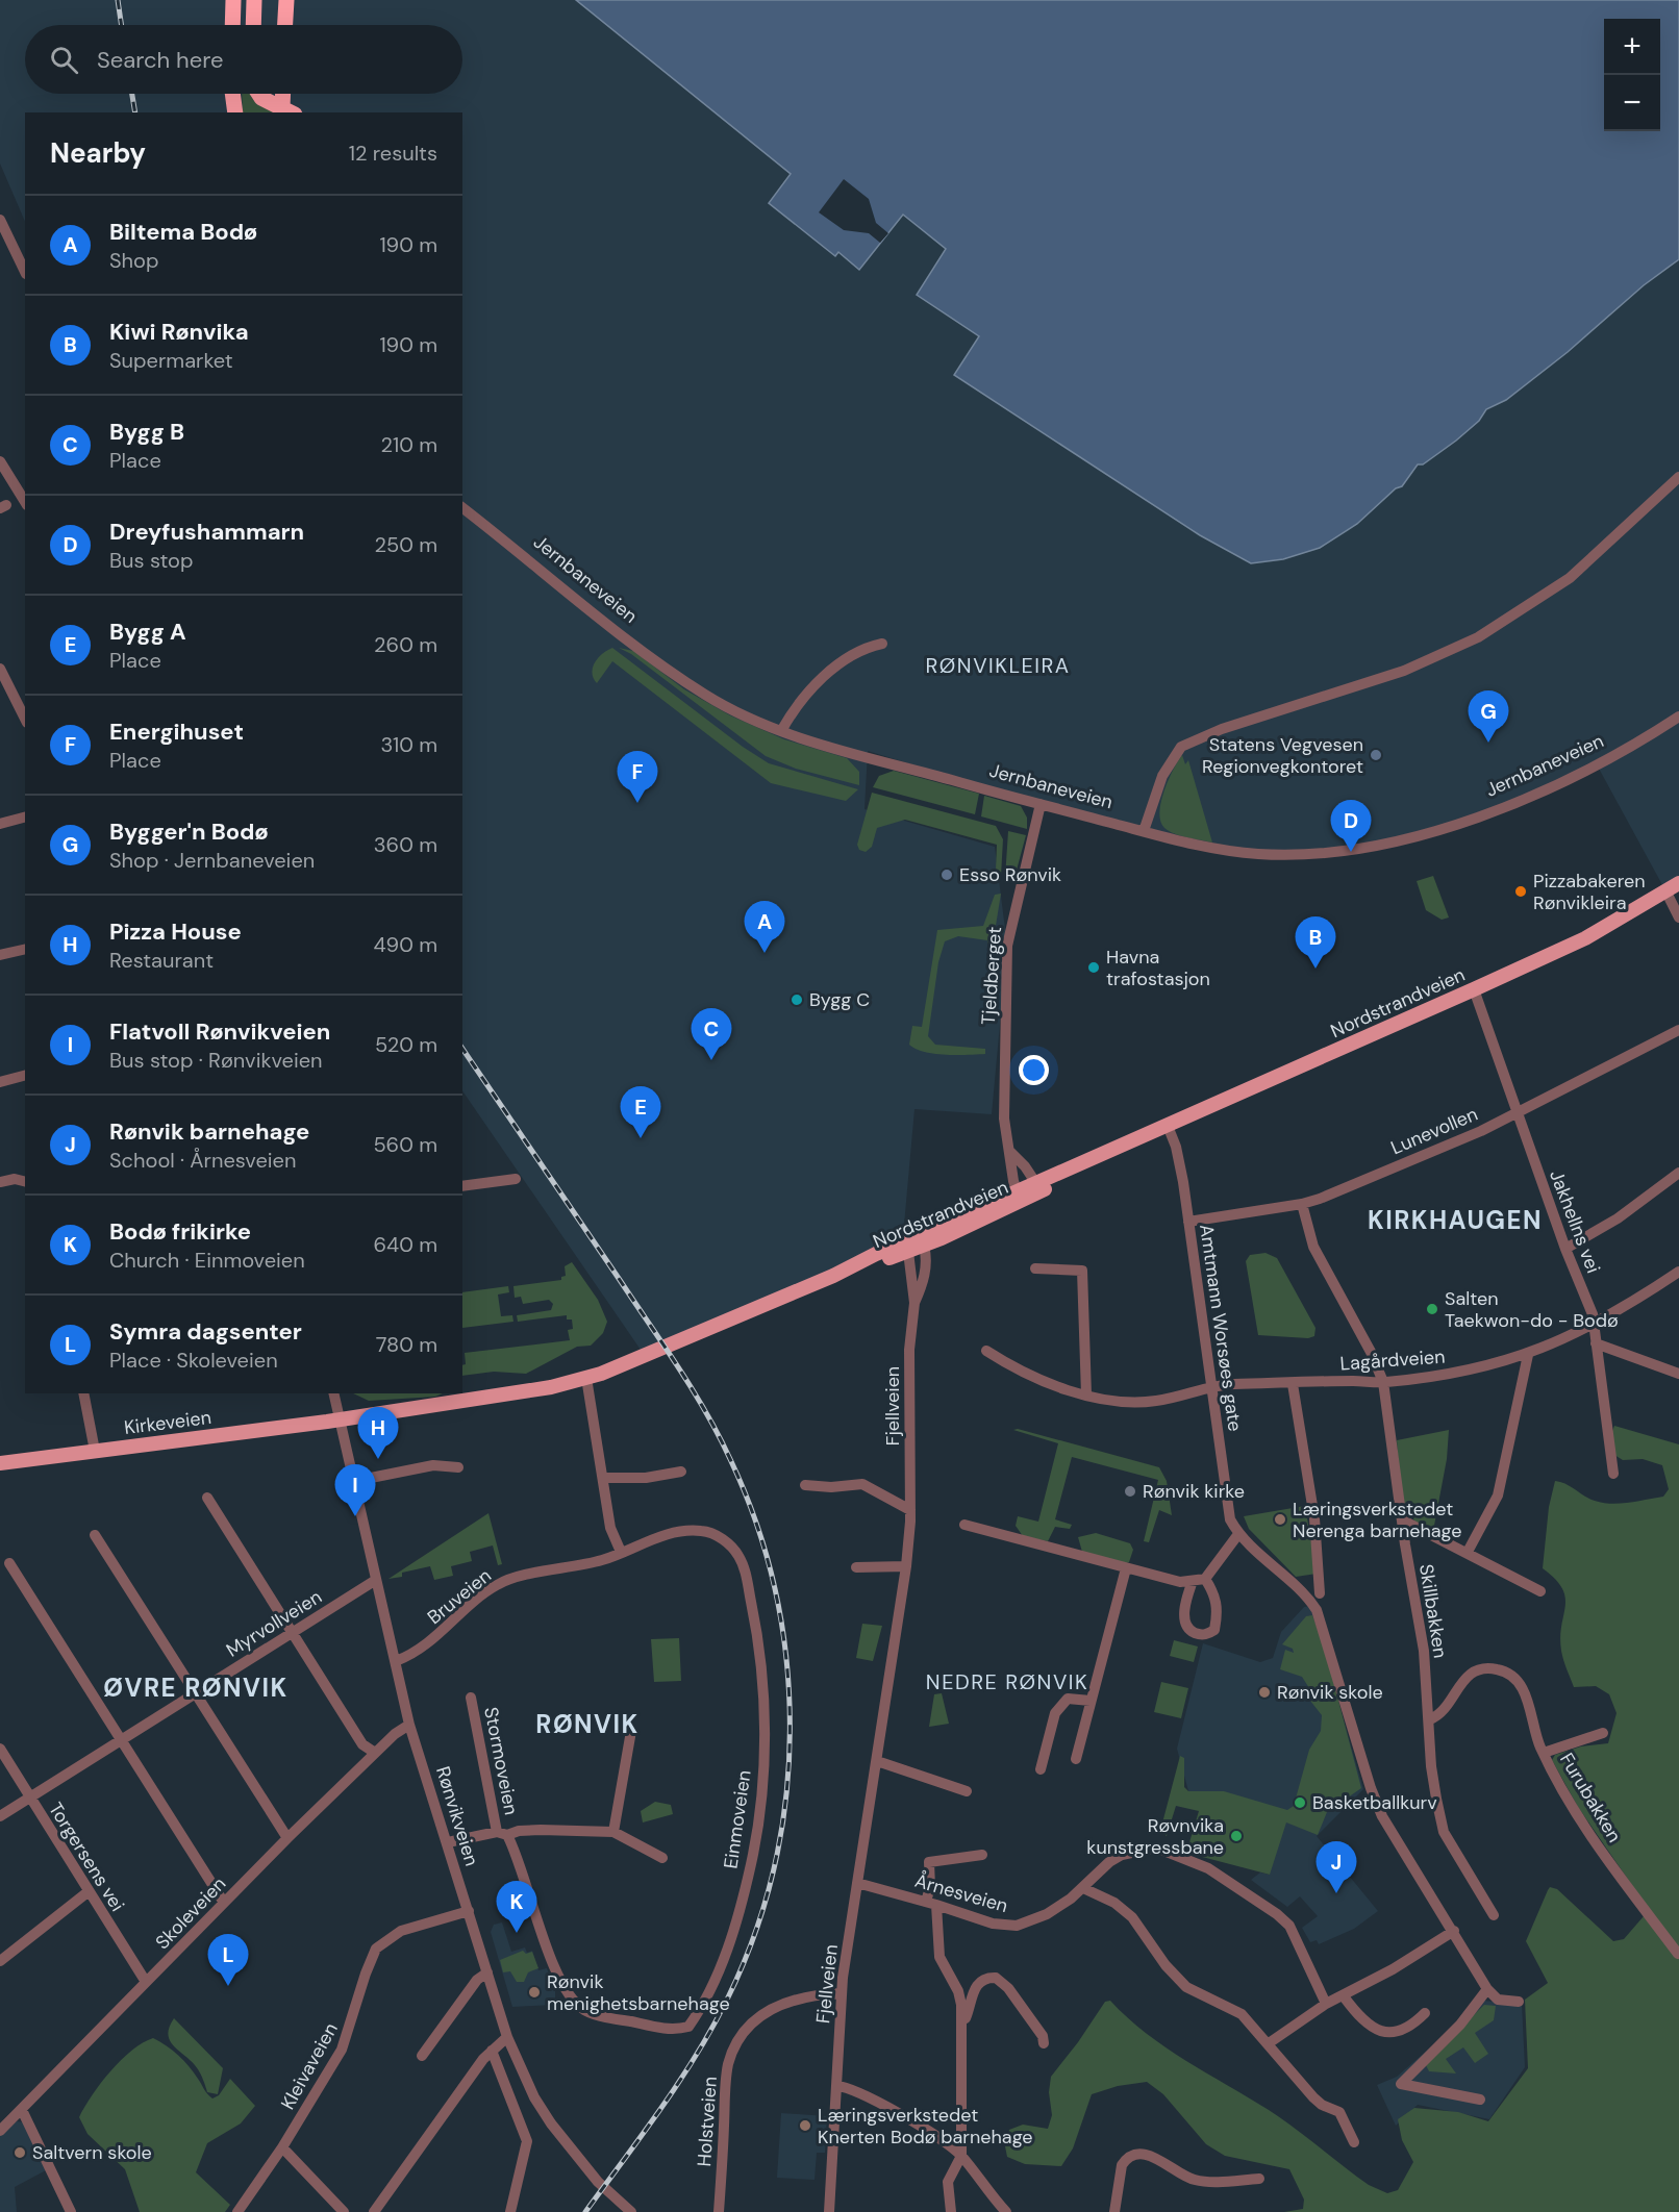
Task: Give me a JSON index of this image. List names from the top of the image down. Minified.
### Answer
{"streets":{"main road":["Nordstrandveien","Kirkeveien"],"street":["Jernbaneveien","Tjeldberget","Lunevollen","Jakhellns vei","Amtmann Worsøes gate","Lagårdveien","Fjellveien","Bruveien","Skillbakken","Myrvollveien","Stormoveien","Furubakken","Rønvikveien","Einmoveien","Torgersens vei","Årnesveien","Skoleveien","Kleivaveien","Holstveien"]},"crossings":[["Jernbaneveien","Tjeldberget"],["Tjeldberget","Nordstrandveien"],["Nordstrandveien","Jakhellns vei"],["Nordstrandveien","Amtmann Worsøes gate"],["Nordstrandveien","Fjellveien"],["Lunevollen","Jakhellns vei"],["Lunevollen","Amtmann Worsøes gate"],["Lunevollen","Skillbakken"],["Jakhellns vei","Lagårdveien"],["Amtmann Worsøes gate","Lagårdveien"],["Lagårdveien","Skillbakken"],["Fjellveien","Årnesveien"],["Fjellveien","Holstveien"],["Kirkeveien","Rønvikveien"],["Bruveien","Rønvikveien"],["Bruveien","Einmoveien"],["Skillbakken","Furubakken"],["Myrvollveien","Rønvikveien"],["Myrvollveien","Torgersens vei"],["Stormoveien","Einmoveien"],["Rønvikveien","Skoleveien"],["Rønvikveien","Kleivaveien"],["Torgersens vei","Skoleveien"]],"districts":["RØNVIKLEIRA","KIRKHAUGEN","NEDRE RØNVIK","ØVRE RØNVIK","RØNVIK"],"places":["Statens Vegvesen Regionvegkontoret","Esso Rønvik","Pizzabakeren Rønvikleira","Havna trafostasjon","Bygg C","Salten Taekwon-do - Bodø","Rønvik kirke","Læringsverkstedet Nerenga barnehage","Rønvik skole","Basketballkurv","Røvnvika kunstgressbane","Rønvik menighetsbarnehage","Læringsverkstedet Knerten Bodø barnehage","Saltvern skole"],"page":{"map_buttons":["+","−"],"search":"Search here","heading":["Nearby","12 results"],"list":[{"mark":"A","name":"Biltema Bodø","note":"Shop","value":"190 m"},{"mark":"B","name":"Kiwi Rønvika","note":"Supermarket","value":"190 m"},{"mark":"C","name":"Bygg B","note":"Place","value":"210 m"},{"mark":"D","name":"Dreyfushammarn","note":"Bus stop","value":"250 m"},{"mark":"E","name":"Bygg A","note":"Place","value":"260 m"},{"mark":"F","name":"Energihuset","note":"Place","value":"310 m"},{"mark":"G","name":"Bygger'n Bodø","note":"Shop · Jernbaneveien","value":"360 m"},{"mark":"H","name":"Pizza House","note":"Restaurant","value":"490 m"},{"mark":"I","name":"Flatvoll Rønvikveien","note":"Bus stop · Rønvikveien","value":"520 m"},{"mark":"J","name":"Rønvik barnehage","note":"School · Årnesveien","value":"560 m"},{"mark":"K","name":"Bodø frikirke","note":"Church · Einmoveien","value":"640 m"},{"mark":"L","name":"Symra dagsenter","note":"Place · Skoleveien","value":"780 m"}],"pins":["G","F","D","A","B","C","E","H","I","J","K","L"]}}
